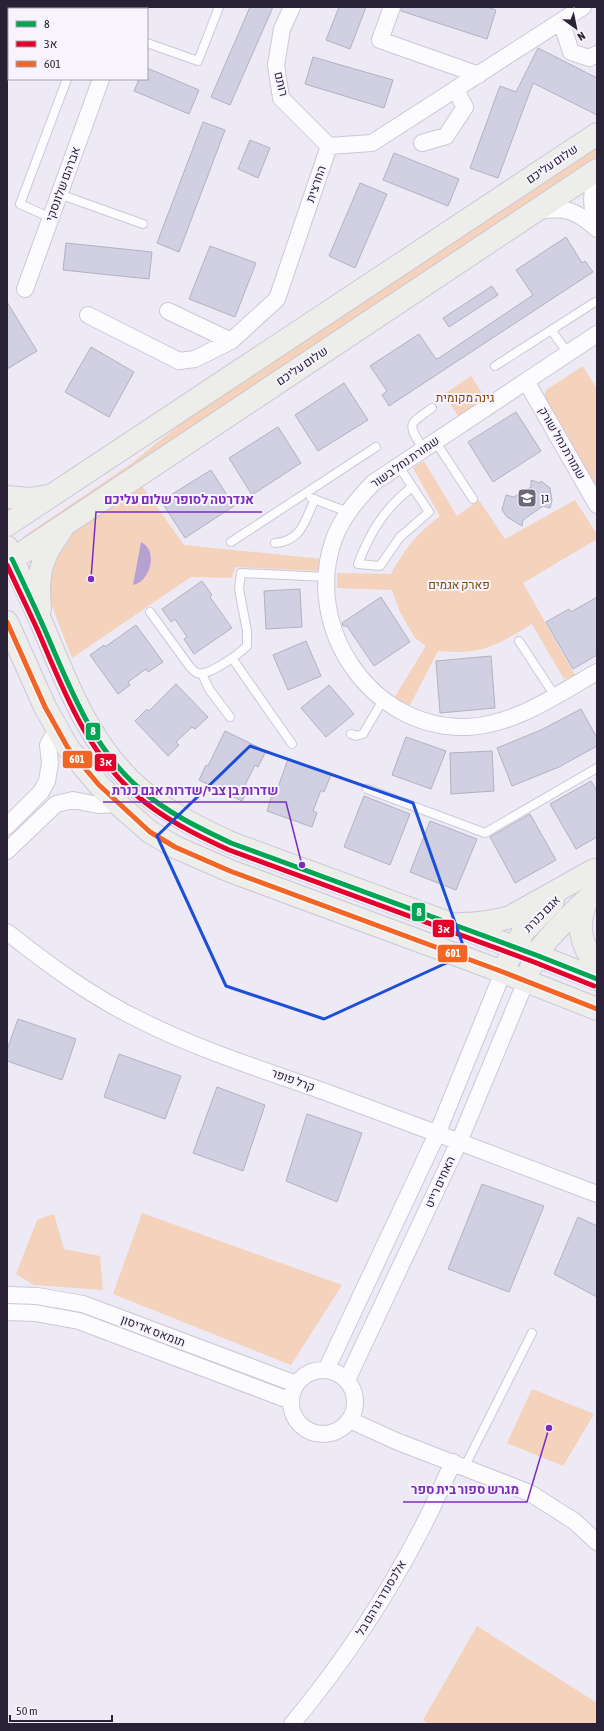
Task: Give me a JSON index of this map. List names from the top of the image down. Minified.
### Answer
{"streets":{"main road":["שלום עליכם","אגם כנרת"],"street":["רותם","אברהם שלונסקי","החרצית","שמורת נחל שורק","שמורת נחל בשור","קרל פופר","האחים רייט","תומאס אדיסון","אלכסנדר גרהם בל"]},"crossings":[["רותם","החרצית"],["שמורת נחל שורק","שמורת נחל בשור"],["אגם כנרת","האחים רייט"],["קרל פופר","האחים רייט"],["האחים רייט","תומאס אדיסון"]],"parks":["גינה מקומית","פארק אגמים"],"places":{"school or university":["גן"],"other":["אנדרטה לסופר שלום עליכם","שדרות בן צבי/שדרות אגם כנרת","מגרש ספור בית ספר"]},"lines":["transit line 8","transit line 3א","transit line 601"],"legend":["8","3א","601"],"scale_bar":"50 m","north":"bottom right"}
